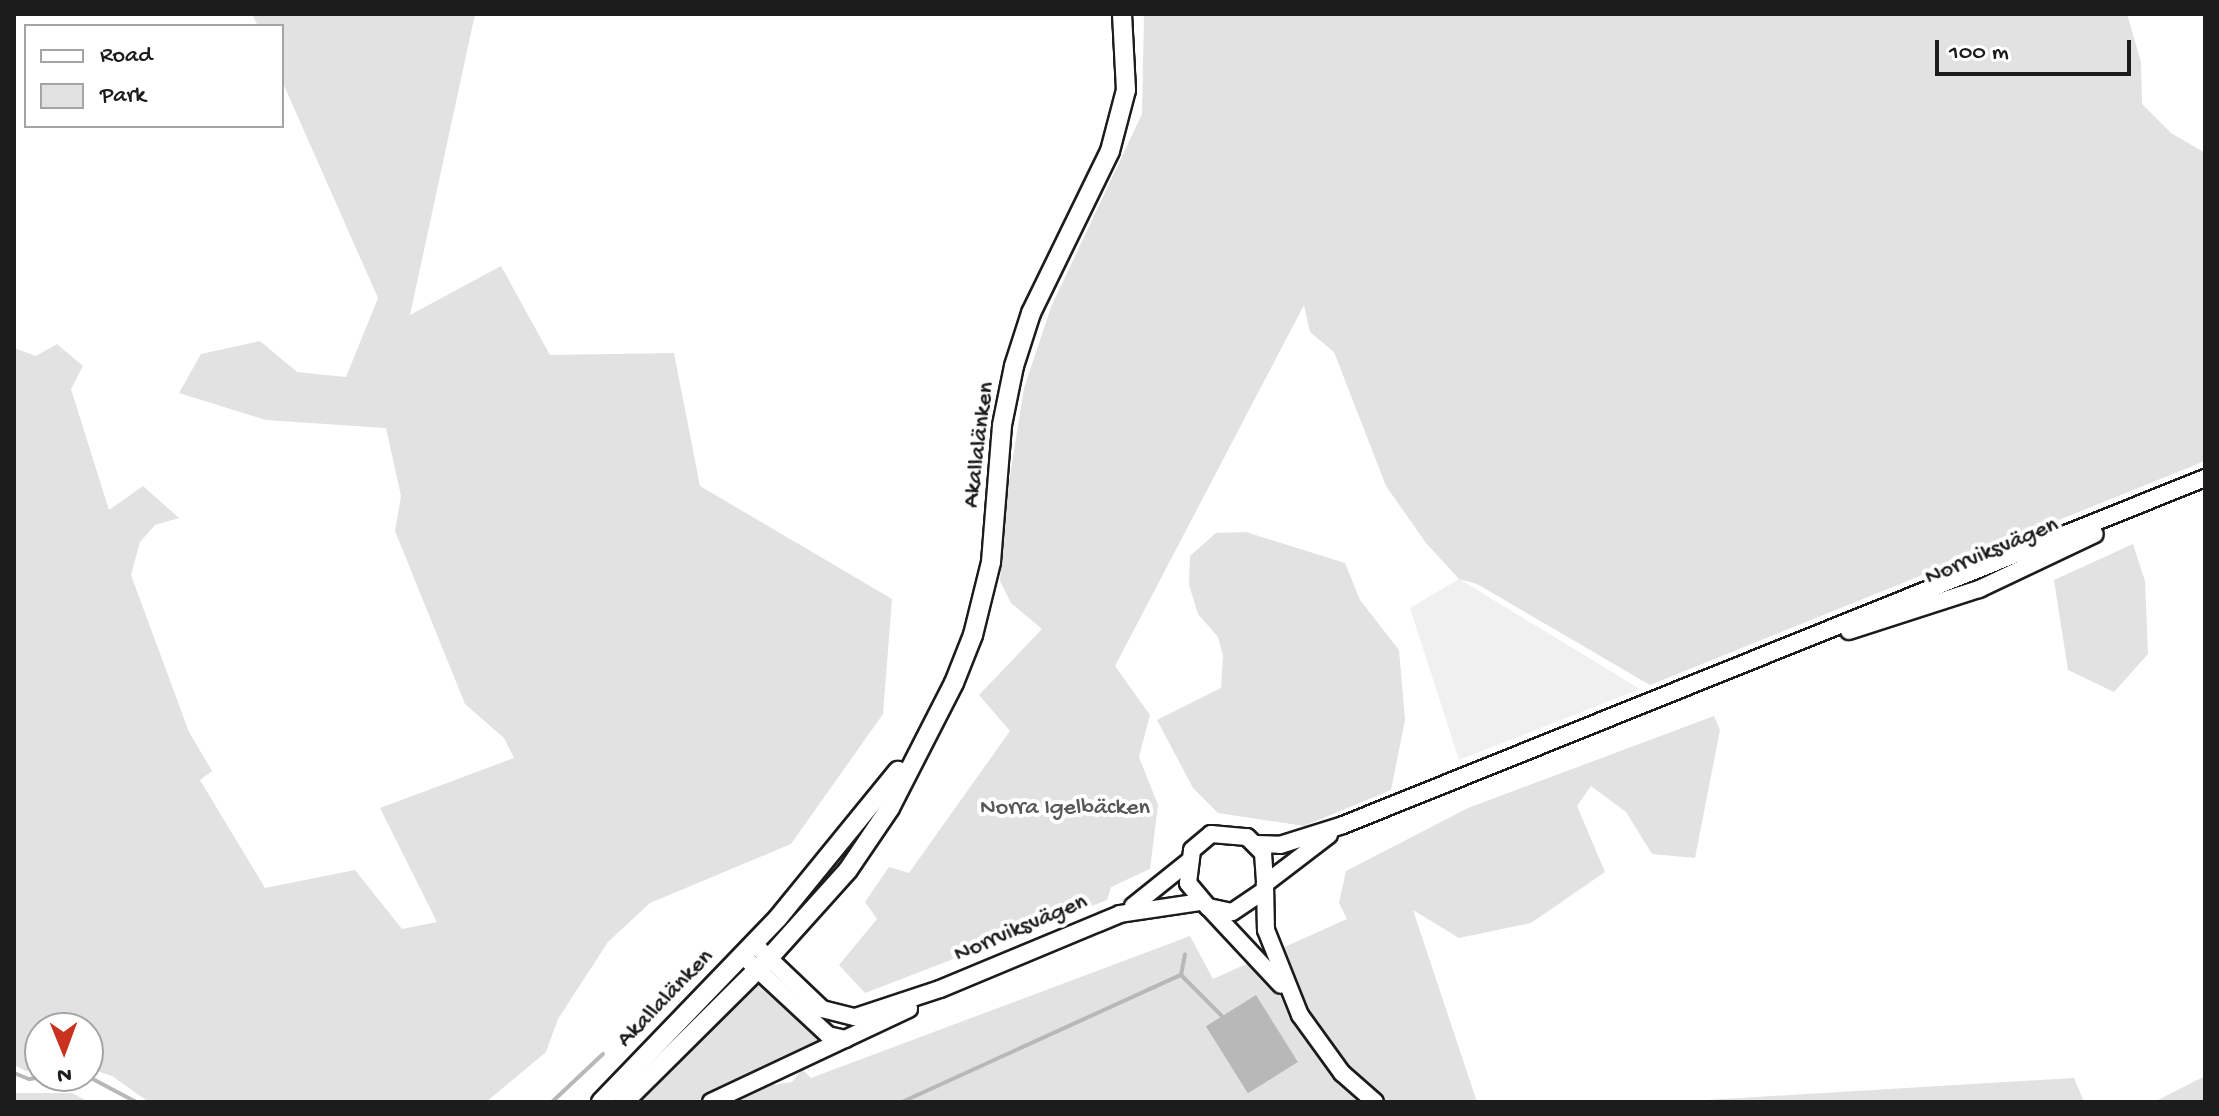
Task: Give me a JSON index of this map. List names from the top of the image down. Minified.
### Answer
{"streets":{"main road":["Akallalänken"],"street":["Norrviksvägen"]},"crossings":[["Akallalänken","Norrviksvägen"]],"parks":["Norra Igelbäcken"],"legend":["Road","Park"],"scale_bar":"100 m","north":"bottom"}
